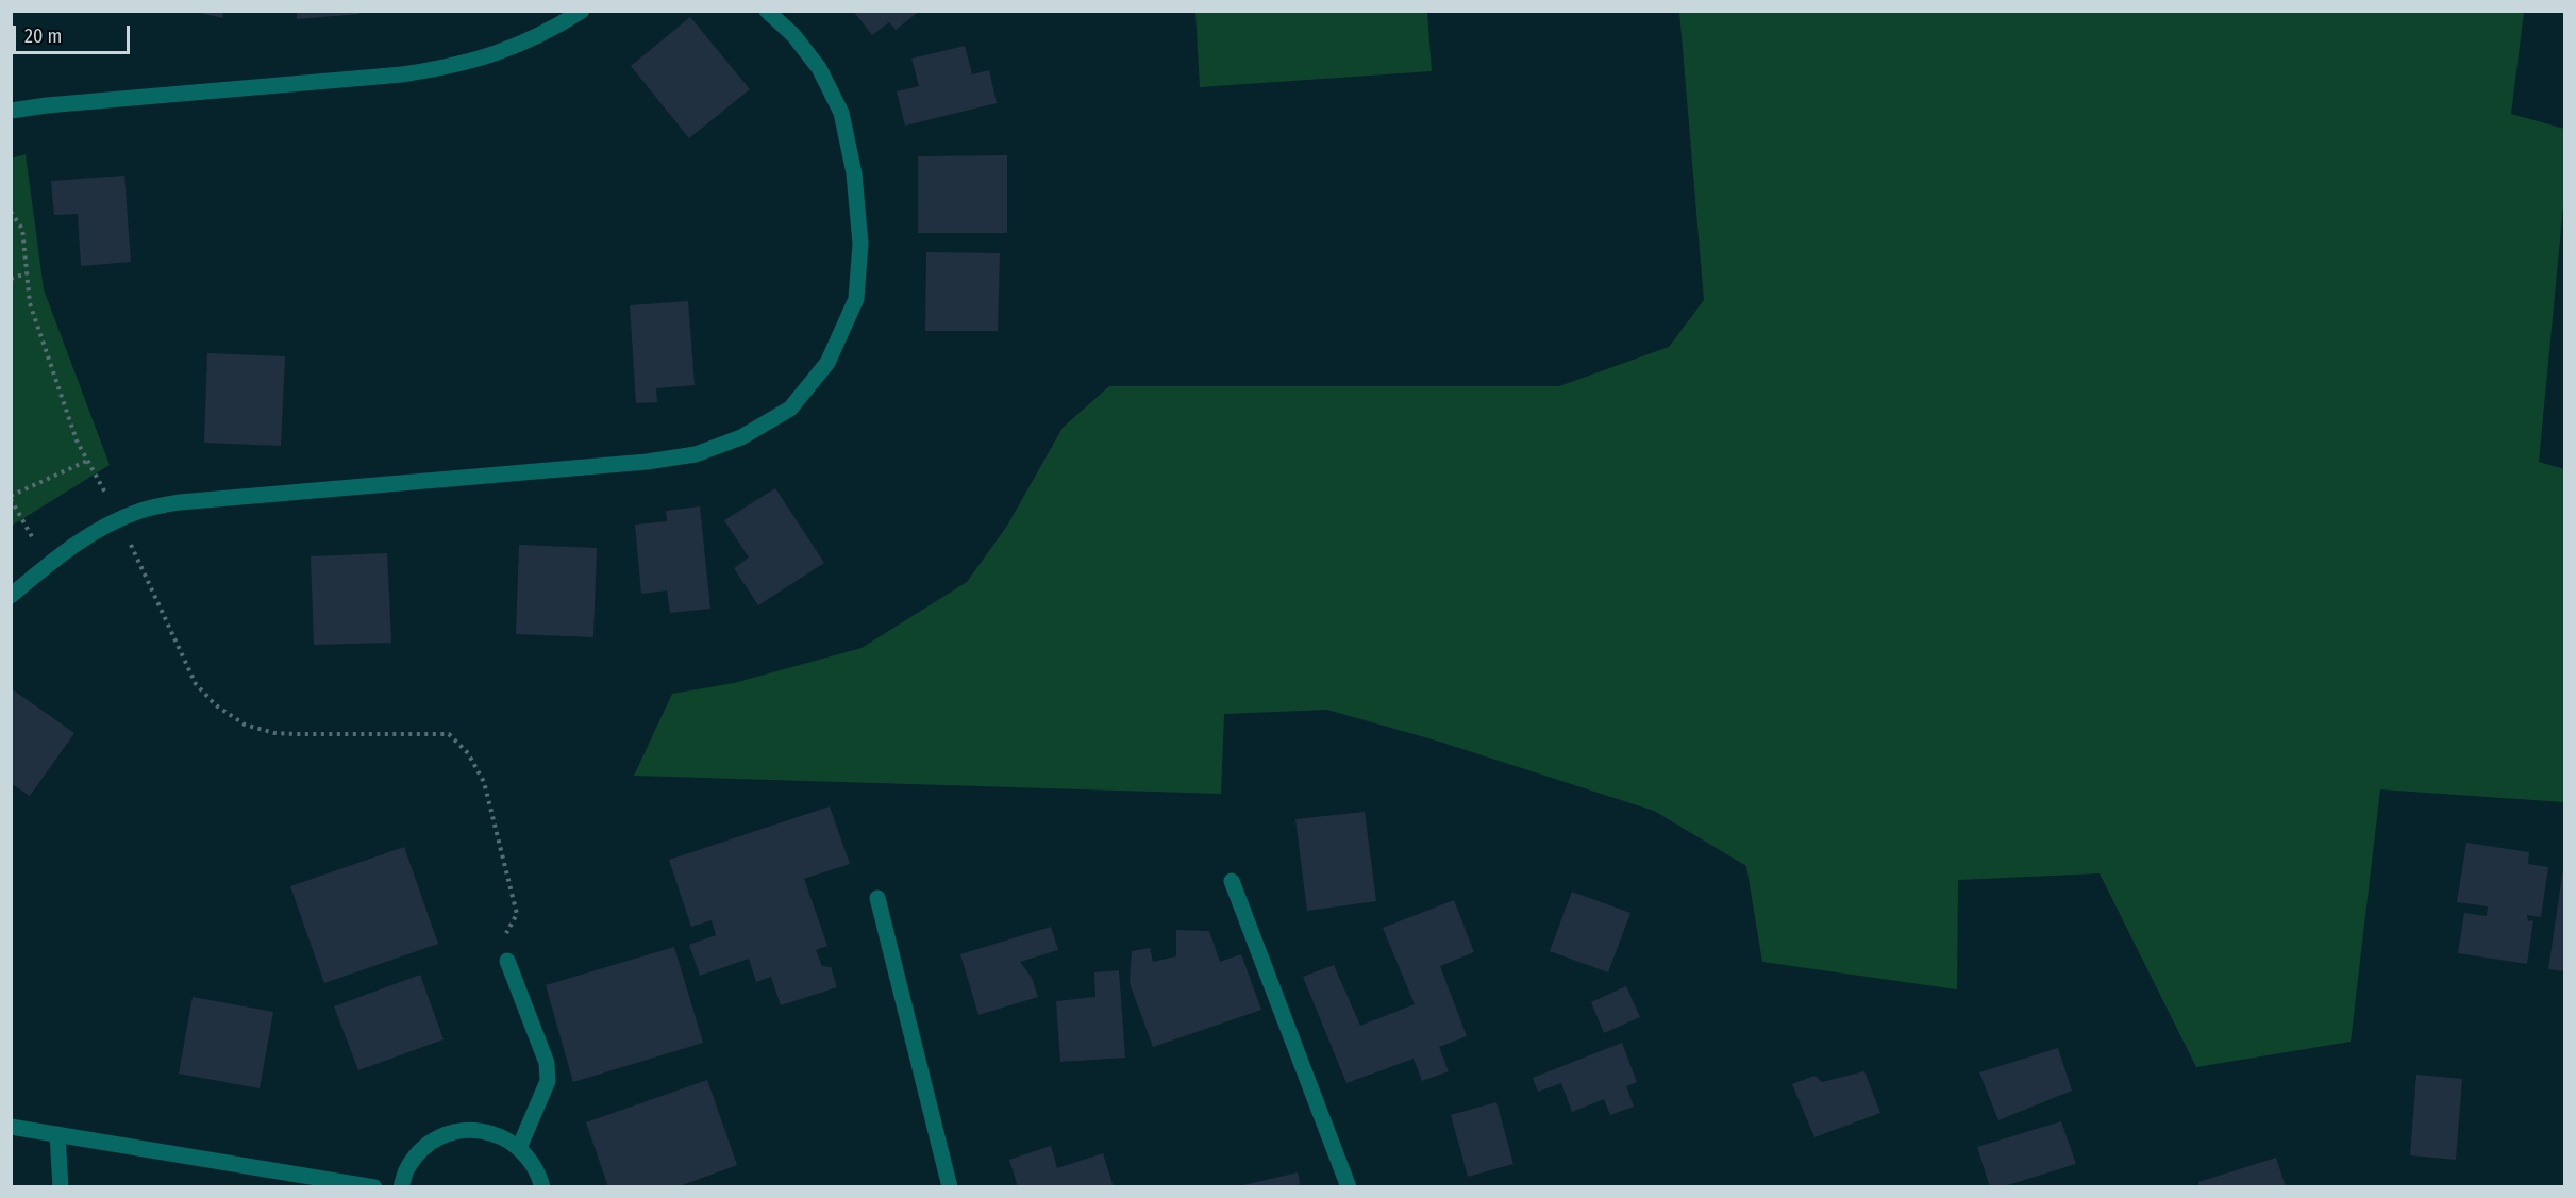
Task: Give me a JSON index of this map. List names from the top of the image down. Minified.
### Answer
{"scale_bar":"20 m"}
